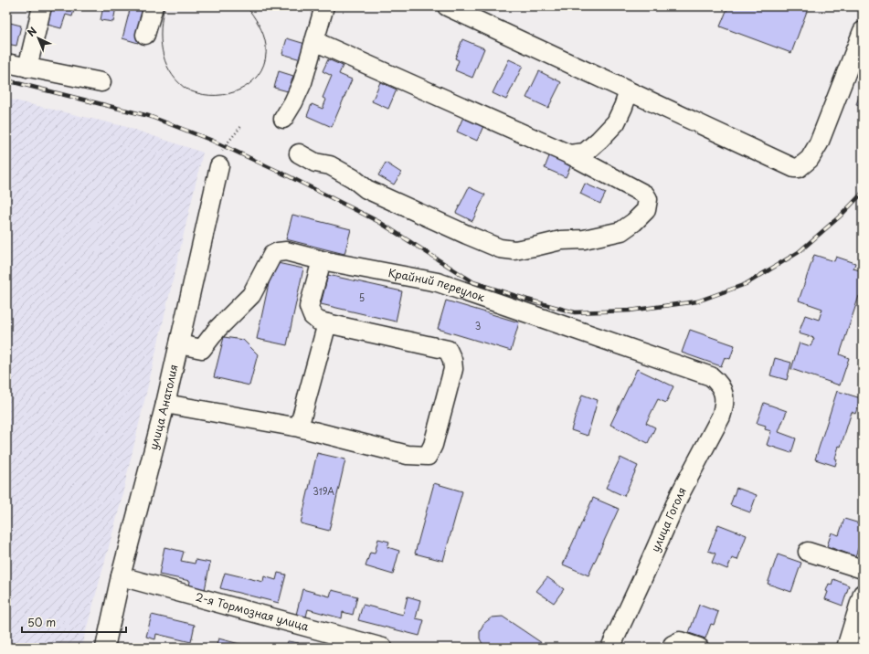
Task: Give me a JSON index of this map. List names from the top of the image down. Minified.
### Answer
{"streets":{"street":["Крайний переулок","улица Анатолия","улица Гоголя","2-я Тормозная улица"]},"crossings":[["Крайний переулок","улица Анатолия"],["Крайний переулок","улица Гоголя"],["улица Анатолия","2-я Тормозная улица"]],"house_numbers":["5","3","319А"],"scale_bar":"50 m","north":"top left"}
